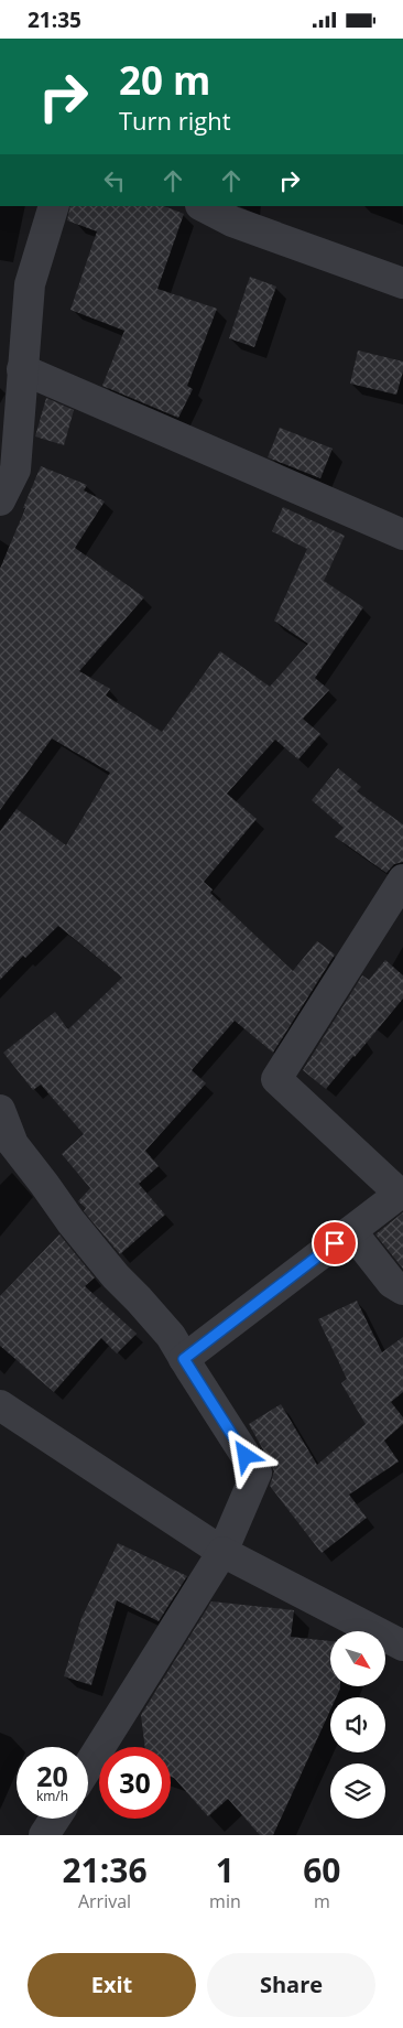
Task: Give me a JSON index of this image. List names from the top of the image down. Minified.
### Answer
{"north":"bottom right","page":{"status":"21:35","turn":["20 m","Turn right"],"speed":"20 km/h","limit":"30","eta":["21:36","Arrival","1","min","60","m"],"buttons":["Exit","Share"]}}
